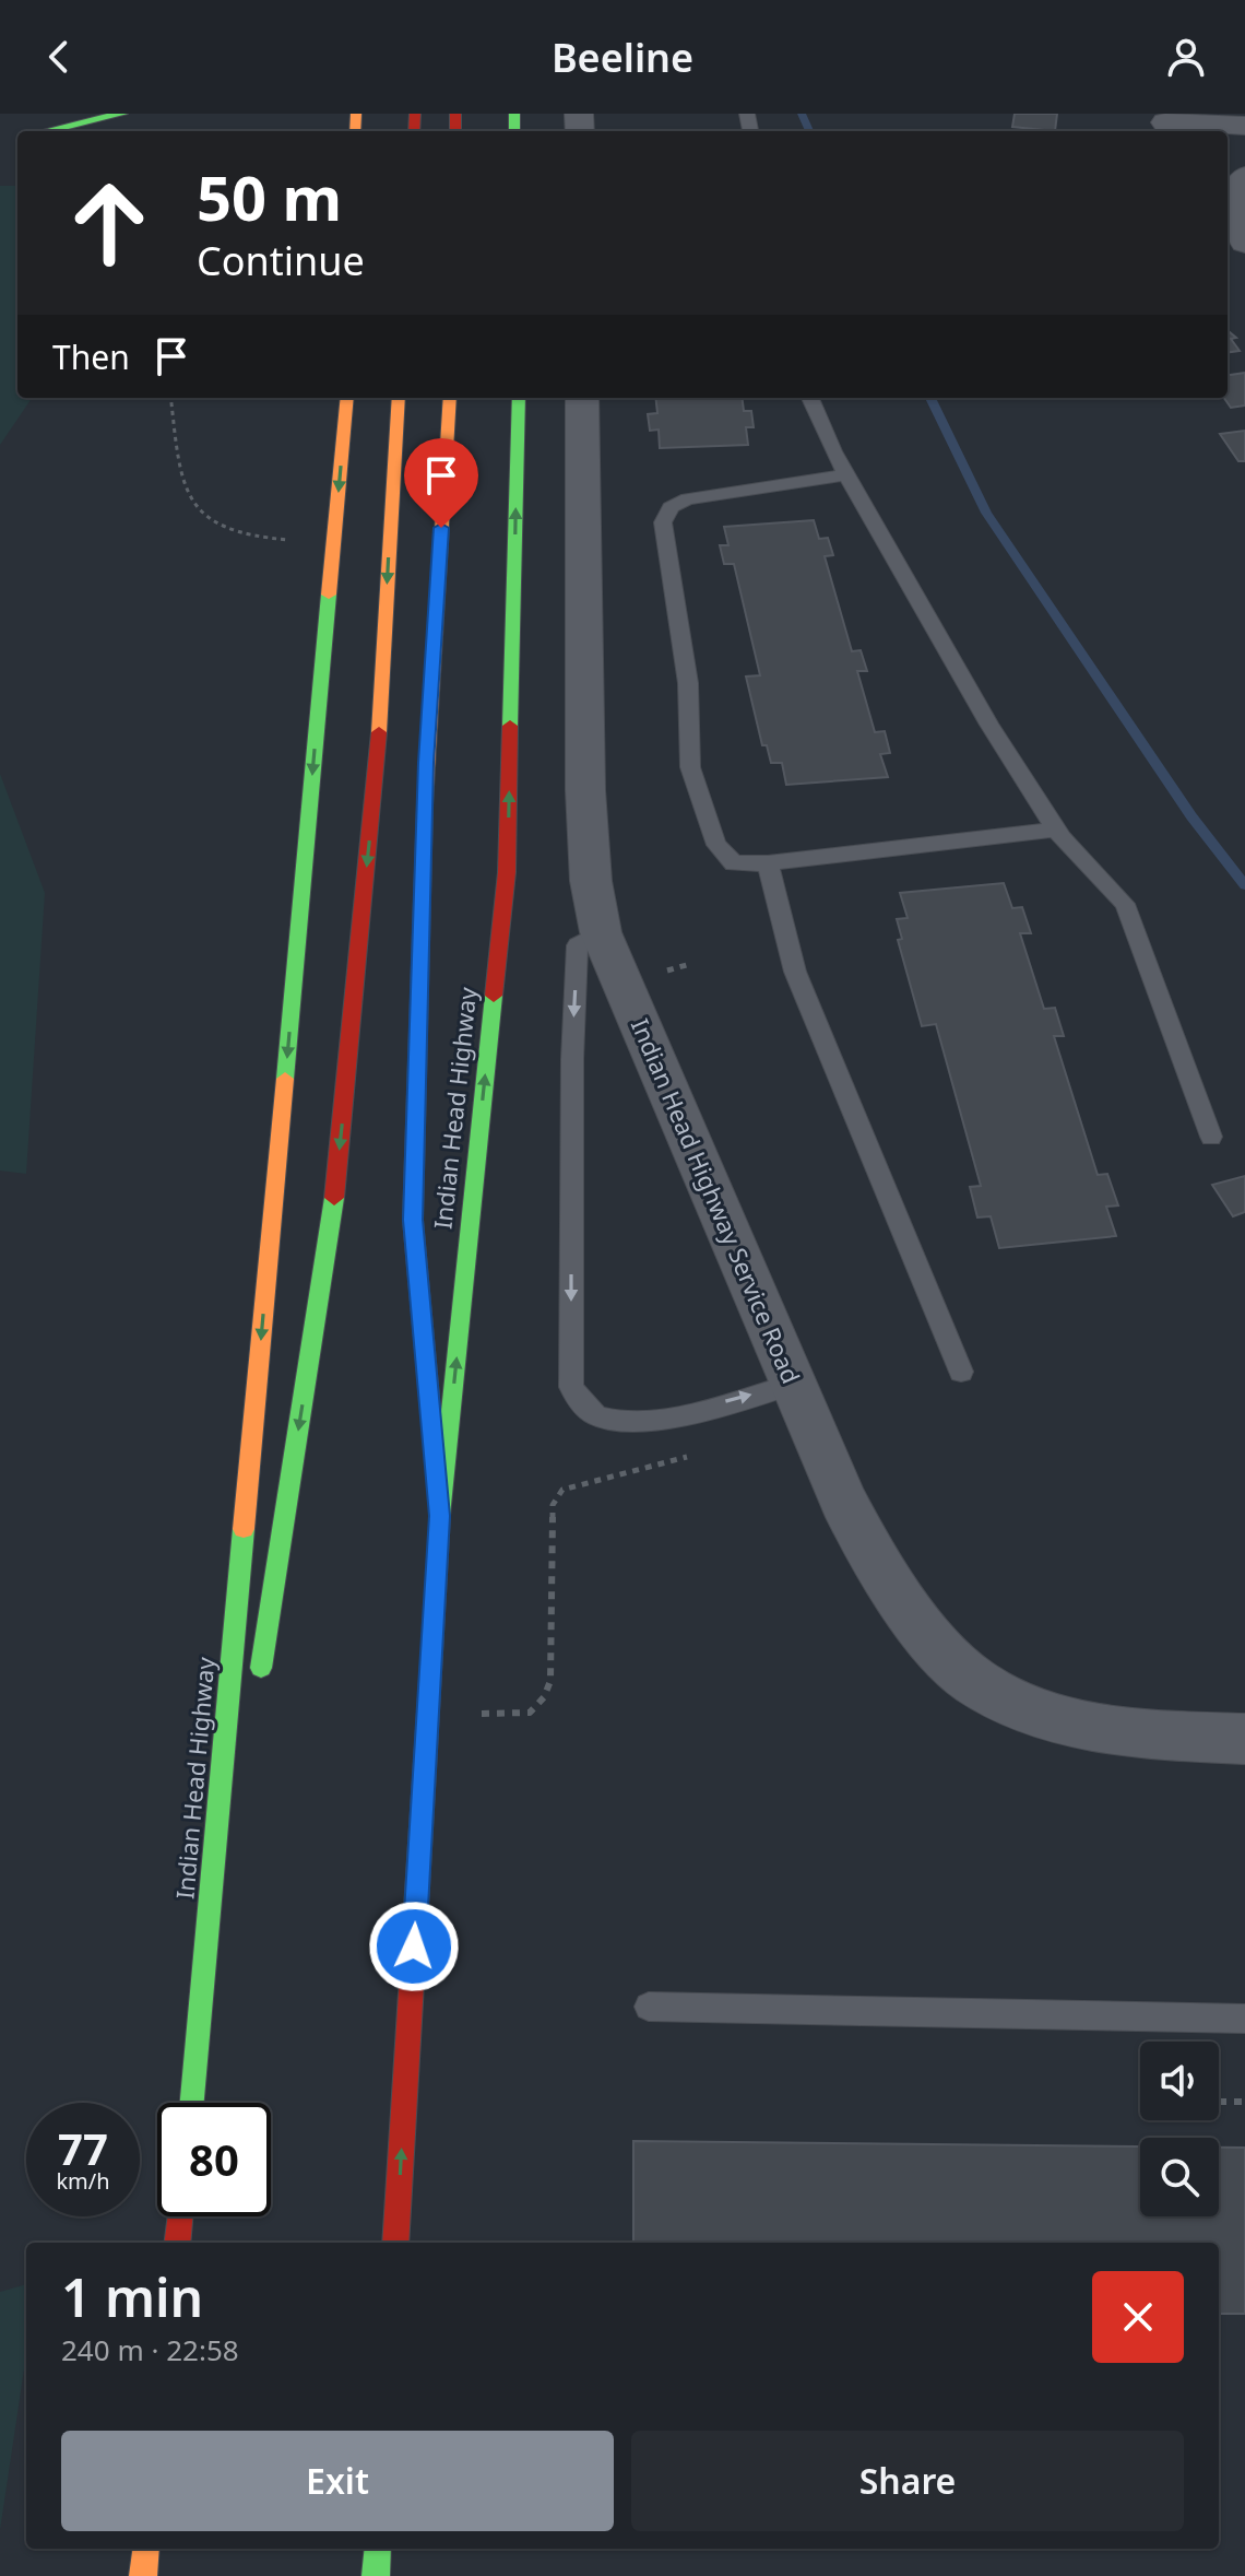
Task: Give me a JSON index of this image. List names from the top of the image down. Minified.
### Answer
{"streets":{"main road":["Indian Head Highway"],"street":["Indian Head Highway Service Road"]},"page":{"header":"Beeline","turn":["50 m","Continue"],"then":"Then","speed":"77 km/h","limit":"80","heading":["1 min","240 m · 22:58"],"buttons":["Exit","Share"]}}
